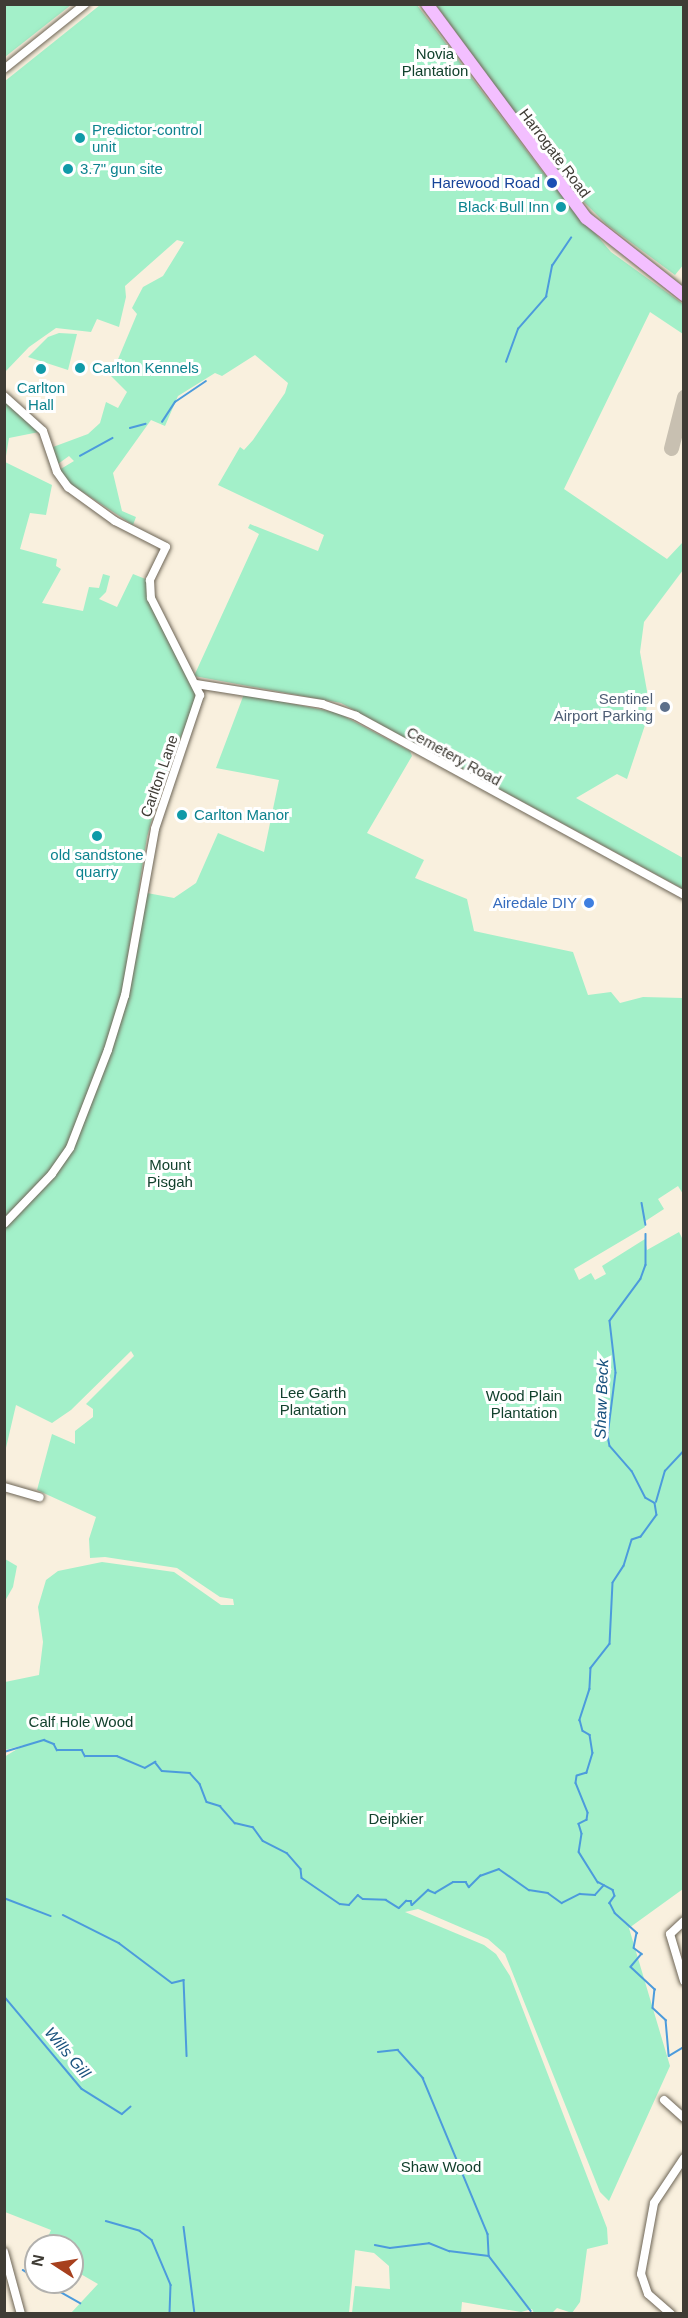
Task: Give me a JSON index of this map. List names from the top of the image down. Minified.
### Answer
{"streets":{"highway":["Harrogate Road"],"street":["Cemetery Road","Carlton Lane"]},"crossings":[["Cemetery Road","Carlton Lane"]],"water":["Shaw Beck","Wills Gill"],"parks":["Novia Plantation","Mount Pisgah","Lee Garth Plantation","Wood Plain Plantation","Calf Hole Wood","Deipkier","Shaw Wood"],"places":["Predictor-control unit","3.7\" gun site","Harewood Road","Black Bull Inn","Carlton Kennels","Carlton Hall","Sentinel Airport Parking","Carlton Manor","old sandstone quarry","Airedale DIY"],"north":"left"}
